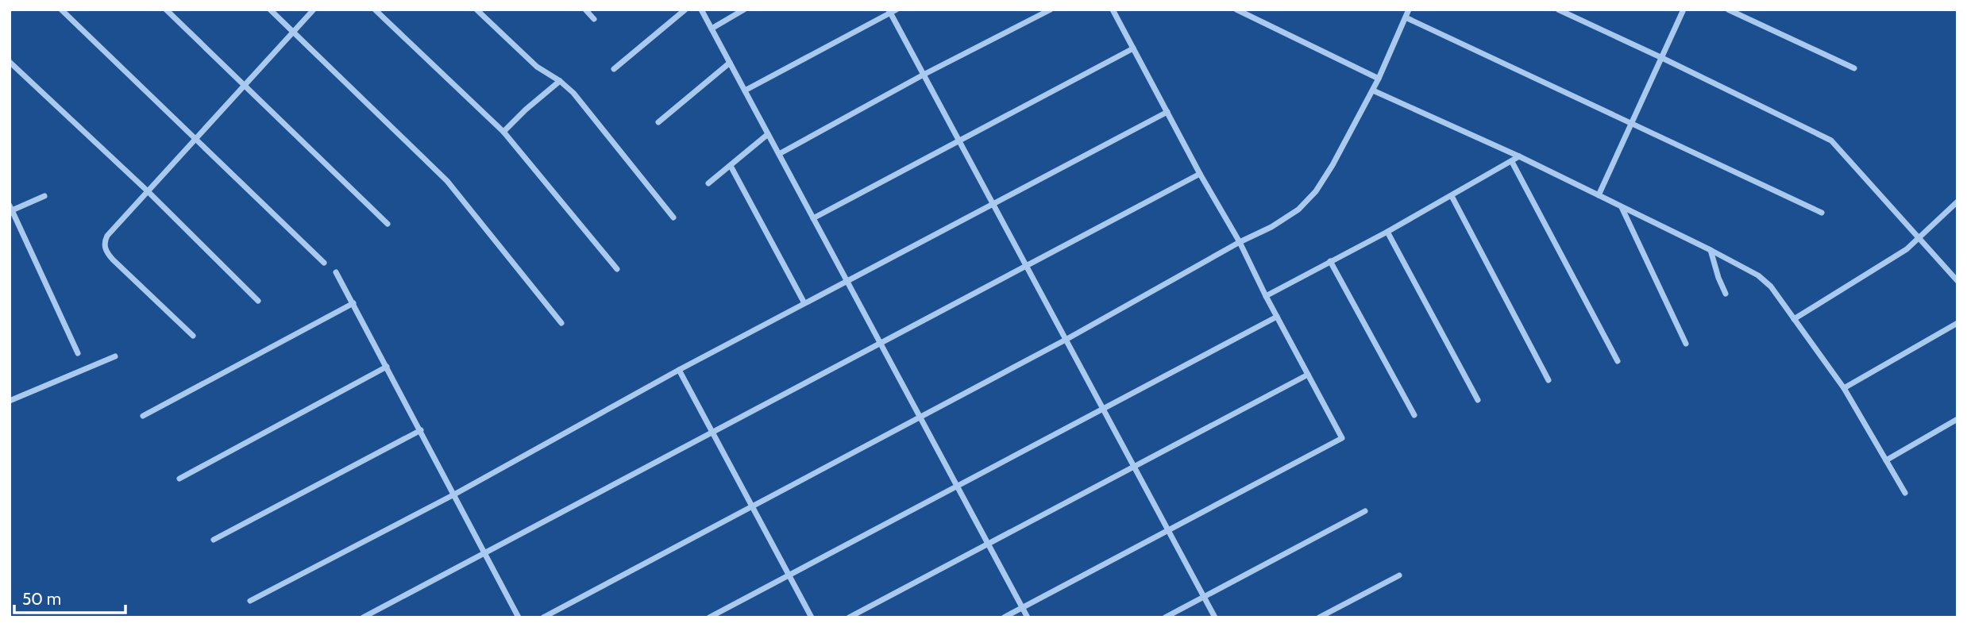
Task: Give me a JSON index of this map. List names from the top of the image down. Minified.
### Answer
{"scale_bar":"50 m"}
